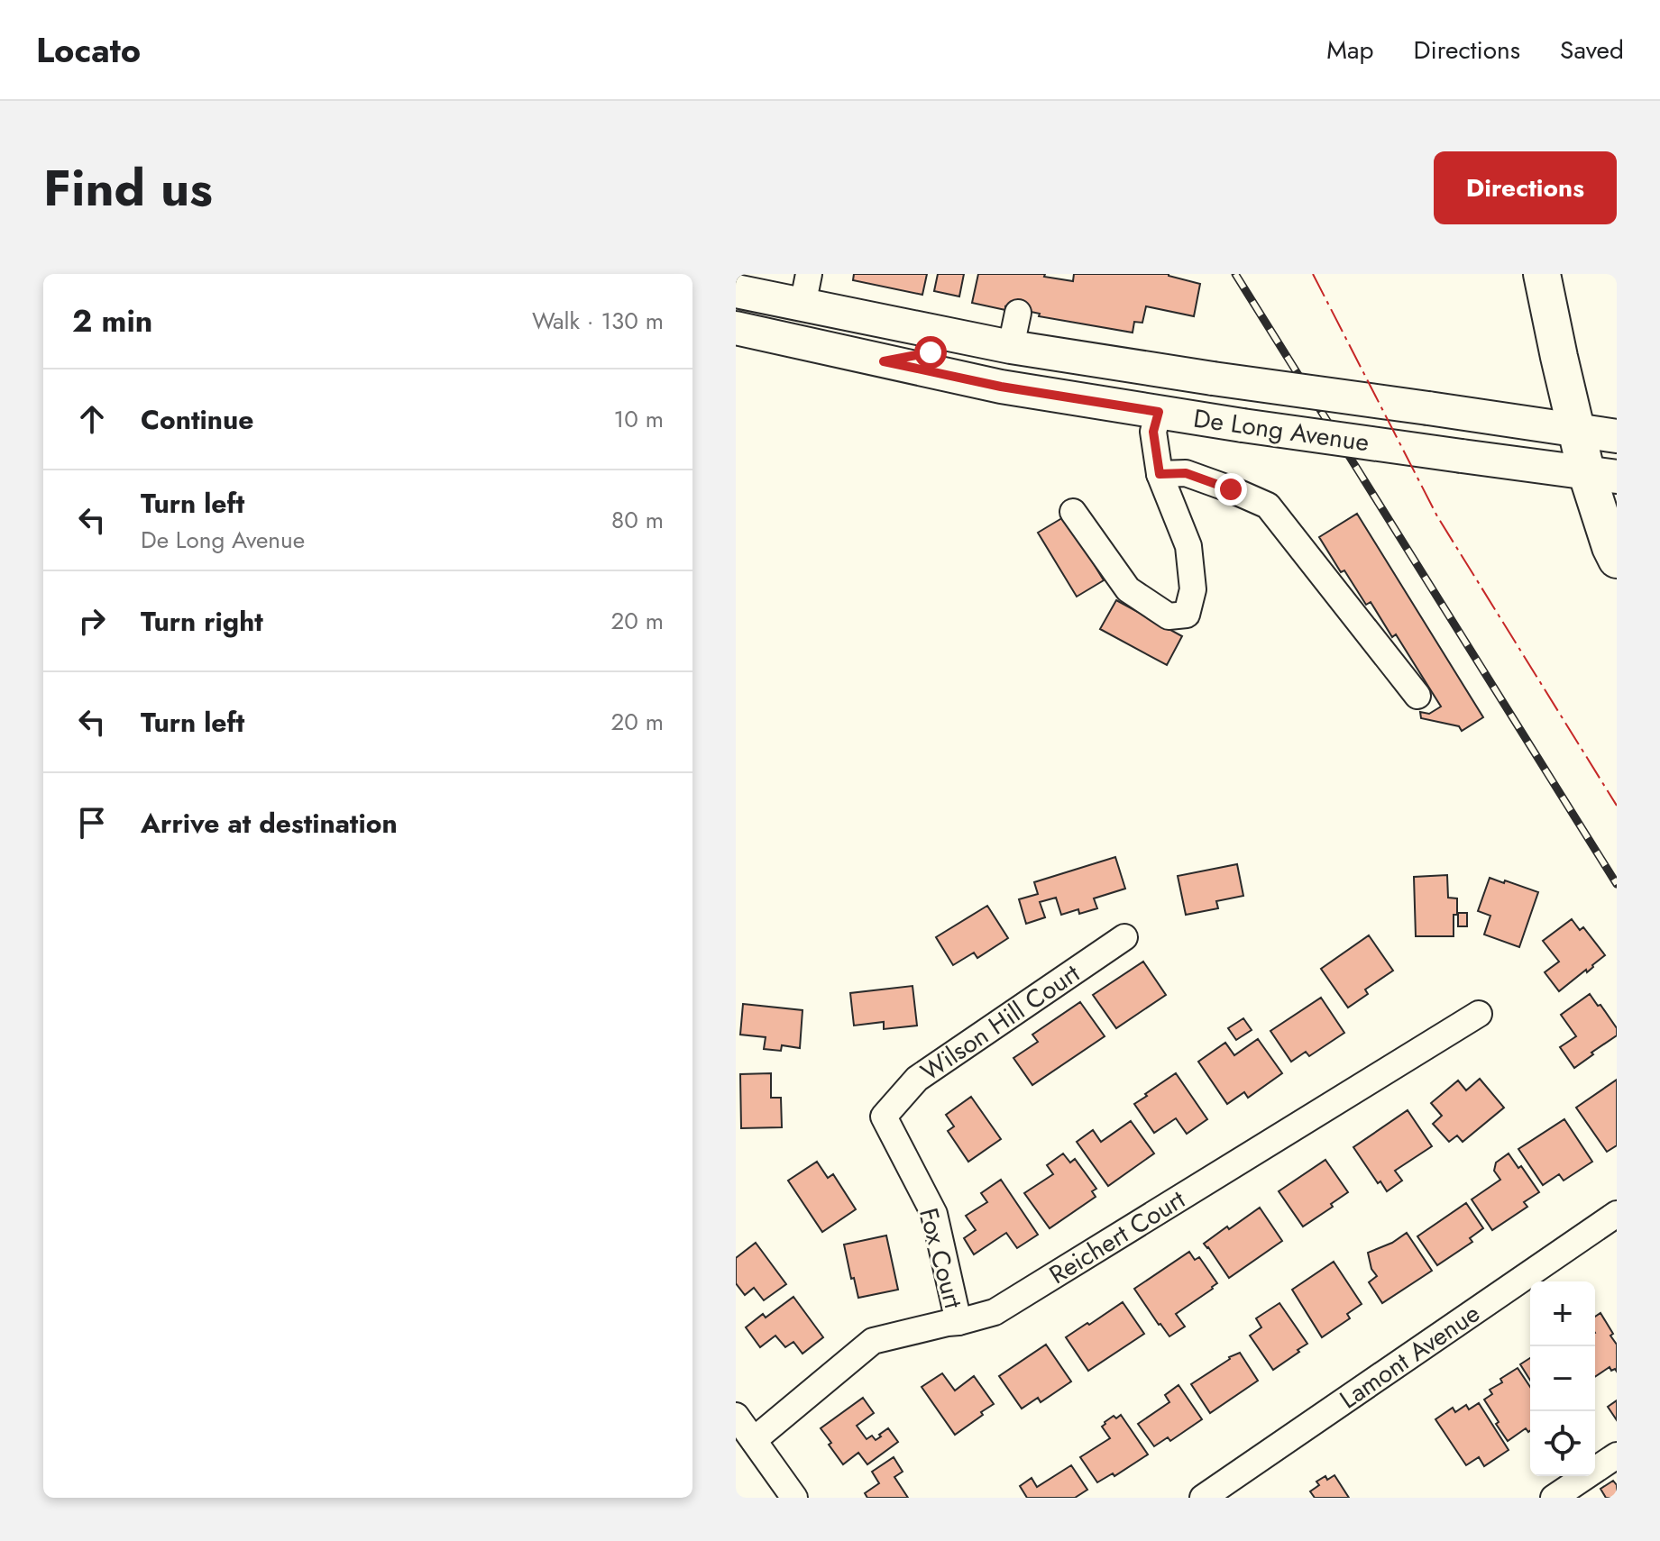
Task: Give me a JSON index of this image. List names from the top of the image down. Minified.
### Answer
{"streets":{"main road":["De Long Avenue"],"street":["Wilson Hill Court","Reichert Court","Fox Court","Lamont Avenue"]},"crossings":[["Wilson Hill Court","Fox Court"],["Reichert Court","Fox Court"]],"page":{"header":"Locato","nav":["Map","Directions","Saved"],"title":"Find us","buttons":"Directions","heading":["2 min","Walk · 130 m"],"list":[["Continue","10 m"],["Turn left","De Long Avenue","80 m"],["Turn right","20 m"],["Turn left","20 m"],"Arrive at destination"],"map_buttons":["+","−"]}}
